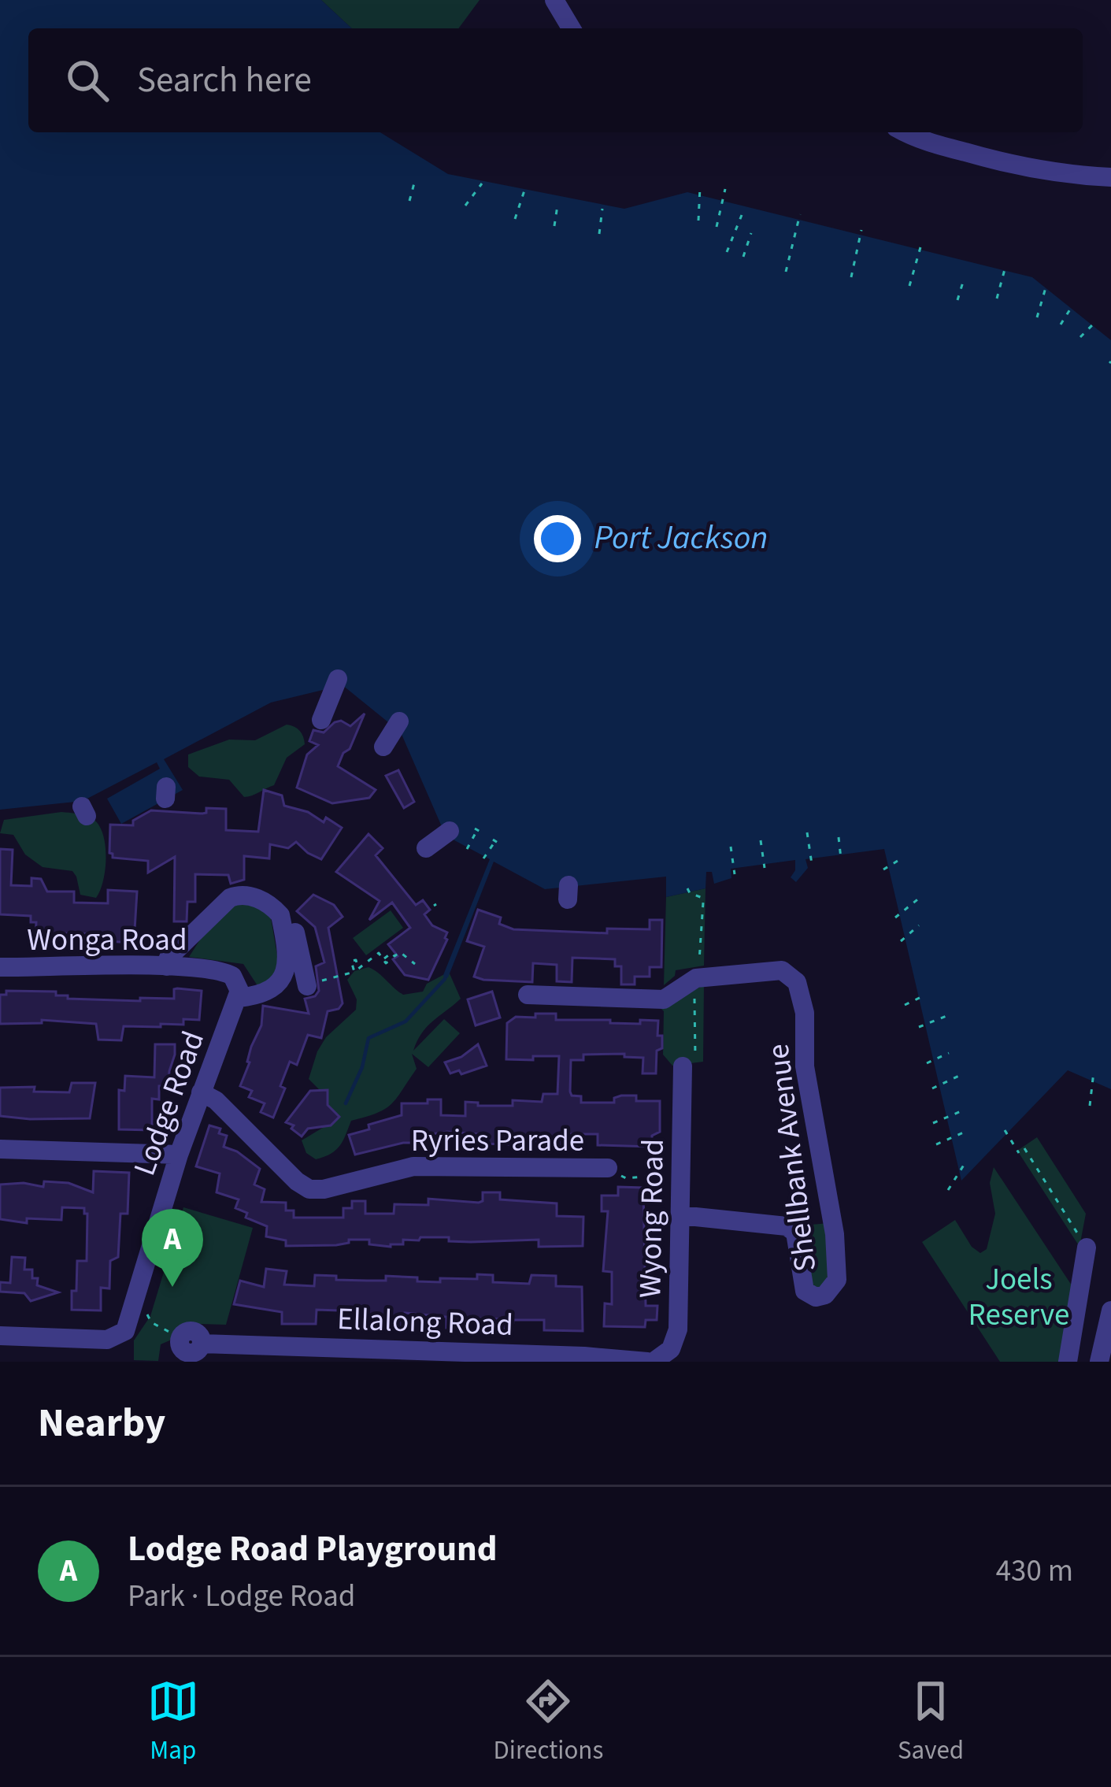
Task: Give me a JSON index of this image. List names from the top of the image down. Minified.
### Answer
{"streets":{"street":["Wonga Road","Lodge Road","Ryries Parade","Shellbank Avenue","Wyong Road","Ellalong Road"]},"crossings":[["Wonga Road","Lodge Road"],["Lodge Road","Ryries Parade"],["Shellbank Avenue","Wyong Road"],["Wyong Road","Ellalong Road"]],"water":["Port Jackson"],"parks":["Joels Reserve"],"page":{"search":"Search here","pins":"A","heading":"Nearby","list":[{"mark":"A","name":"Lodge Road Playground","note":"Park · Lodge Road","value":"430 m"}],"nav":["Map","Directions","Saved"]}}
